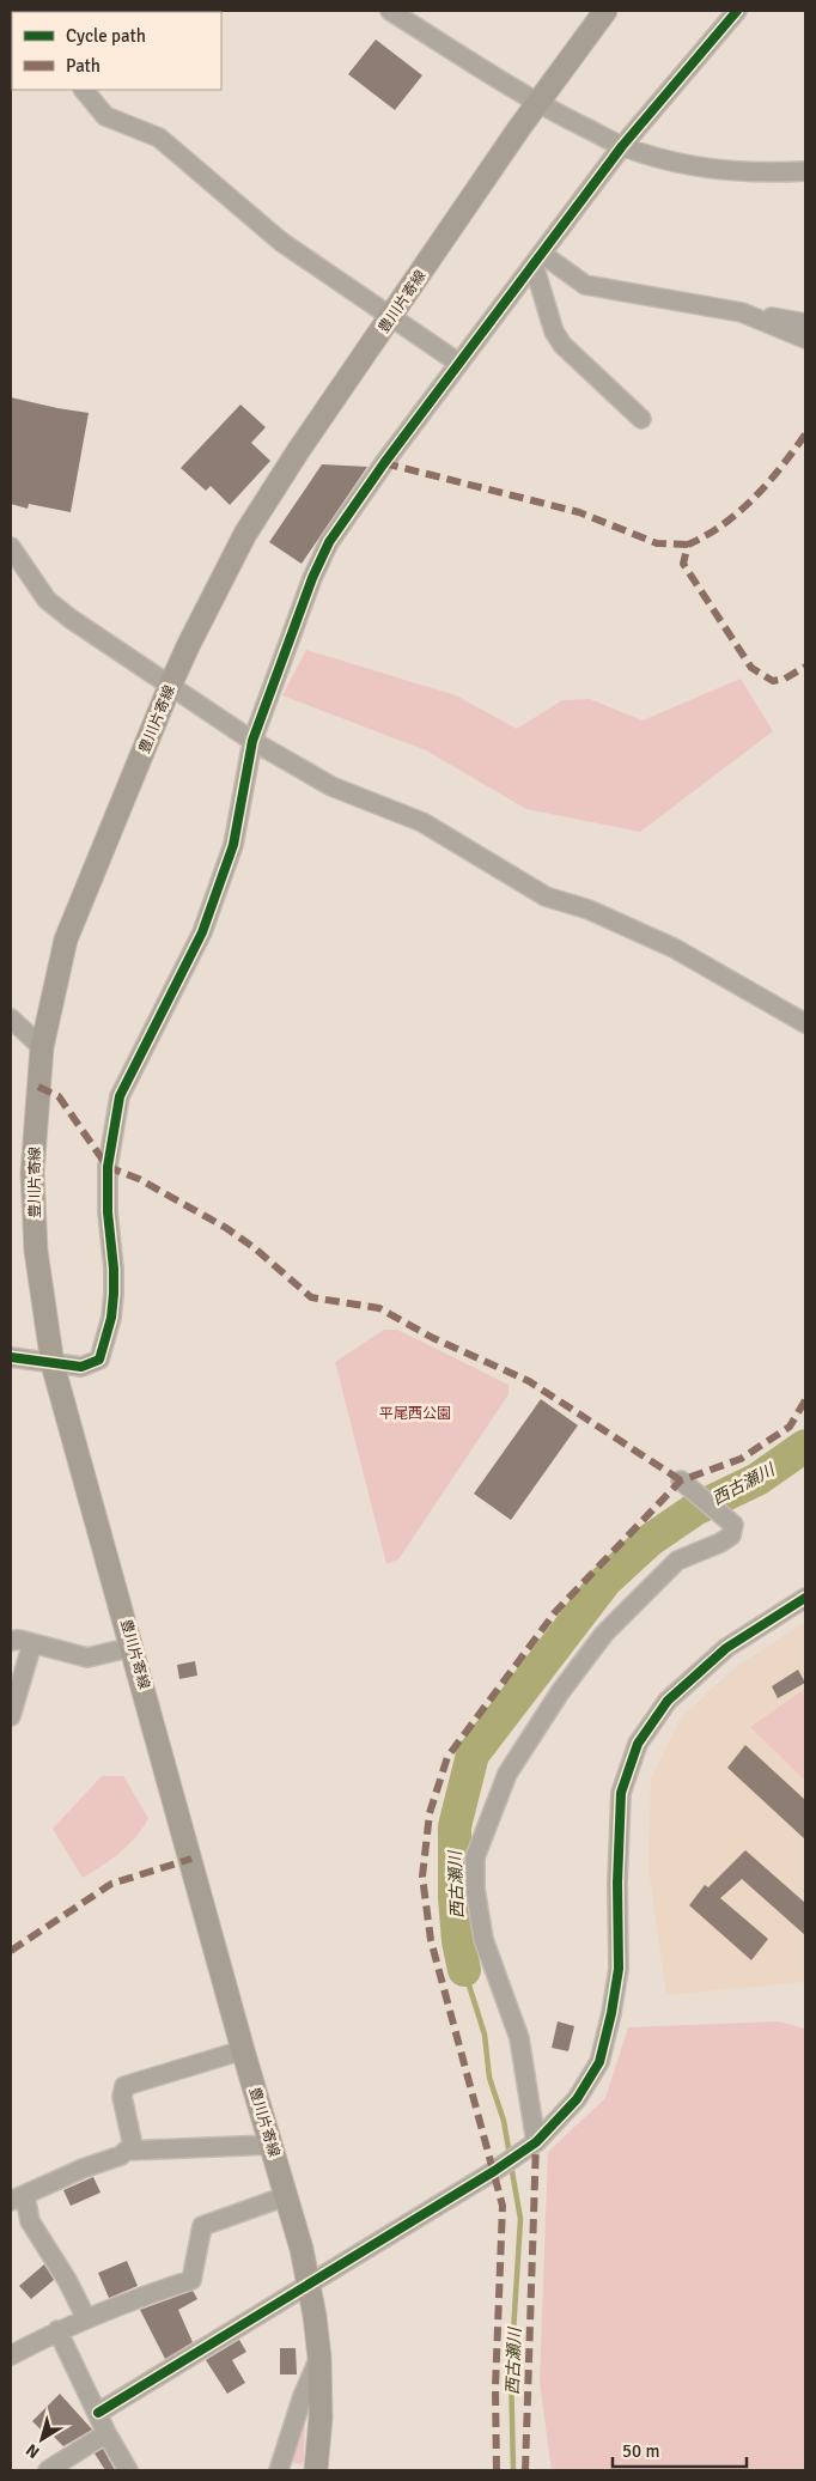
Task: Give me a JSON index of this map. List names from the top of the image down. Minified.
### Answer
{"streets":{"main road":["豊川片寄線"]},"water":["西古瀬川"],"parks":["平尾西公園"],"legend":["Cycle path","Path"],"scale_bar":"50 m","north":"bottom left"}
